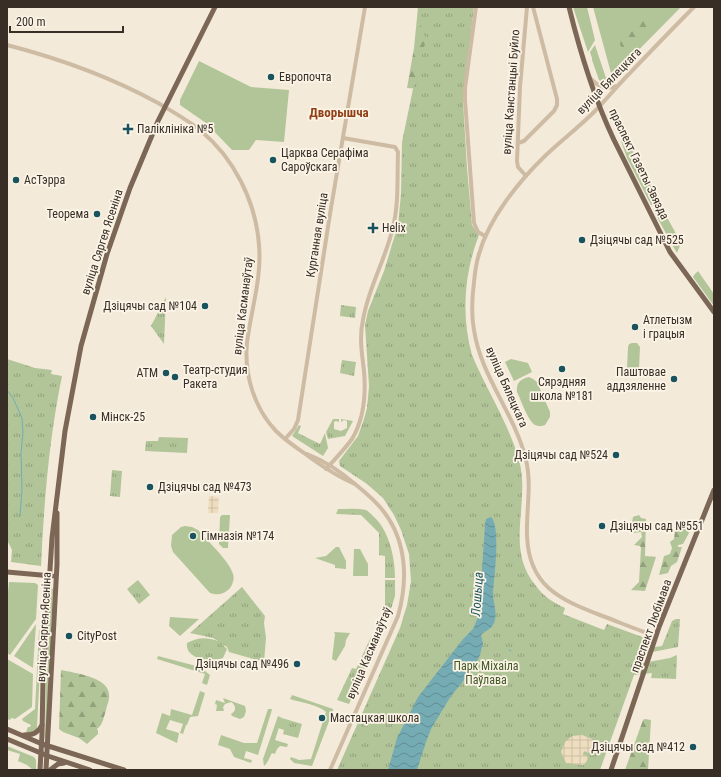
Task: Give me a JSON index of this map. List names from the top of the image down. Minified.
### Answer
{"streets":{"main road":["праспект Газеты Звязда","вуліца Сяргея Ясеніна","праспект Любімава"],"street":["вуліца Бялецкага","вуліца Канстанцыі Буйло","Курганная вуліца","вуліца Касманаўтаў"]},"crossings":[["вуліца Бялецкага","вуліца Канстанцыі Буйло"],["вуліца Бялецкага","праспект Газеты Звязда"],["вуліца Бялецкага","праспект Любімава"],["Курганная вуліца","вуліца Касманаўтаў"],["вуліца Сяргея Ясеніна","вуліца Касманаўтаў"]],"districts":["Дворышча"],"water":["Лошыца"],"parks":["Парк Міхаіла Паўлава"],"places":{"other":["Европочта","Царква Серафіма Сароўскага","АсТэрра","Теорема","Дзіцячы сад №525","Дзіцячы сад №104","Атлетызм і грацыя","Сярэдняя школа №181","АТМ","Театр-студия Ракета","Паштовае аддзяленне","Мінск-25","Дзіцячы сад №524","Дзіцячы сад №473","Дзіцячы сад №551","Гімназія №174","CityPost","Дзіцячы сад №496","Мастацкая школа","Дзіцячы сад №412"],"health":["Паліклініка №5","Helix"]},"scale_bar":"200 m"}
